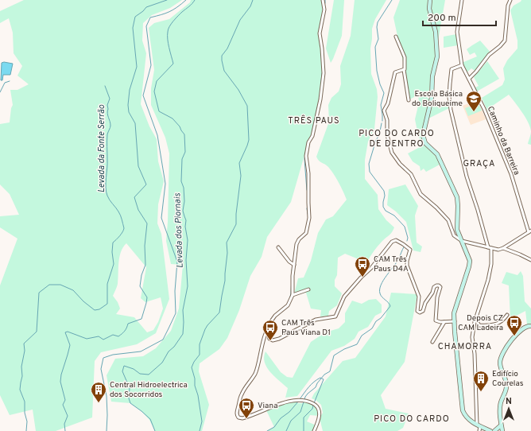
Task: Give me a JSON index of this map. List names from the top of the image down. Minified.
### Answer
{"streets":{"street":["Caminho da Barreira"]},"districts":["TRÊS PAUS","PICO DO CARDO DE DENTRO","GRAÇA","CHAMORRA","PICO DO CARDO"],"water":["Levada da Fonte Serrão","Levada dos Piornais"],"places":{"school or university":["Escola Básica do Boliqueime"],"bus stop":["CAM Três Paus D4A","Depois CZ CAM Ladeira","CAM Três Paus Viana D1","Viana"],"building":["Edifício Courelas","Central Hidroelectrica dos Socorridos"]},"scale_bar":"200 m","north":"top"}
